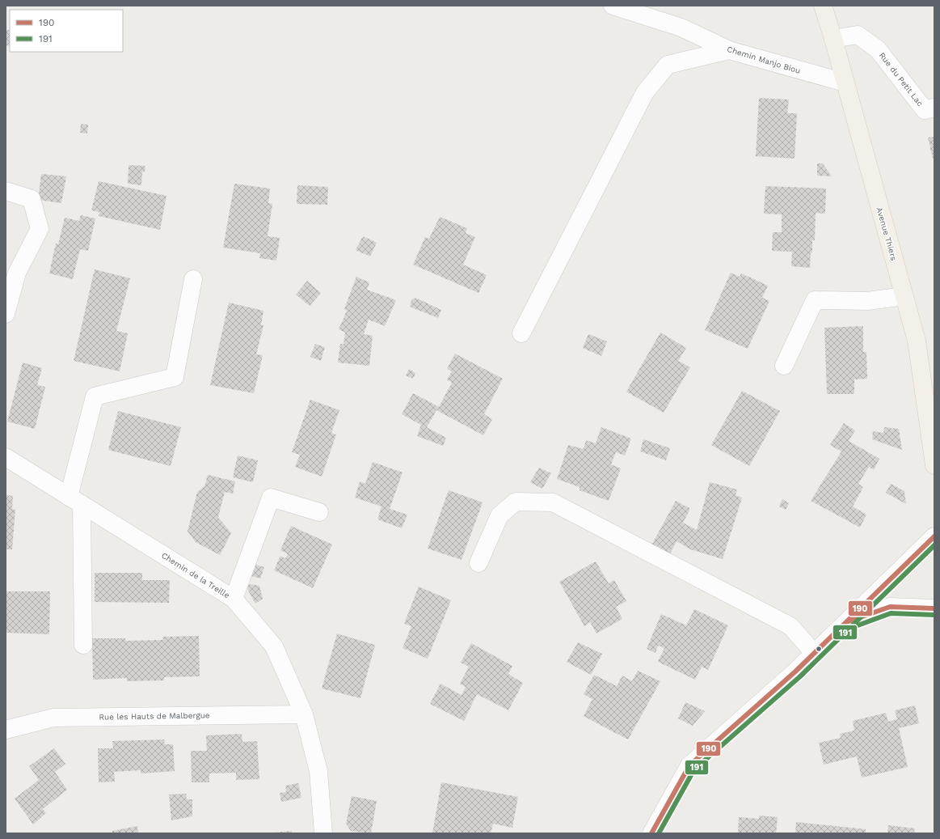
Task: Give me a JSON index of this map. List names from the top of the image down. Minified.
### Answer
{"streets":{"main road":["Avenue Thiers"],"street":["Chemin Manjo Biou","Rue du Petit Lac","Chemin de la Treille","Rue les Hauts de Malbergue"]},"crossings":[["Chemin Manjo Biou","Avenue Thiers"],["Rue du Petit Lac","Avenue Thiers"],["Chemin de la Treille","Rue les Hauts de Malbergue"]],"lines":["transit line 190","transit line 191"],"legend":["190","191"]}
